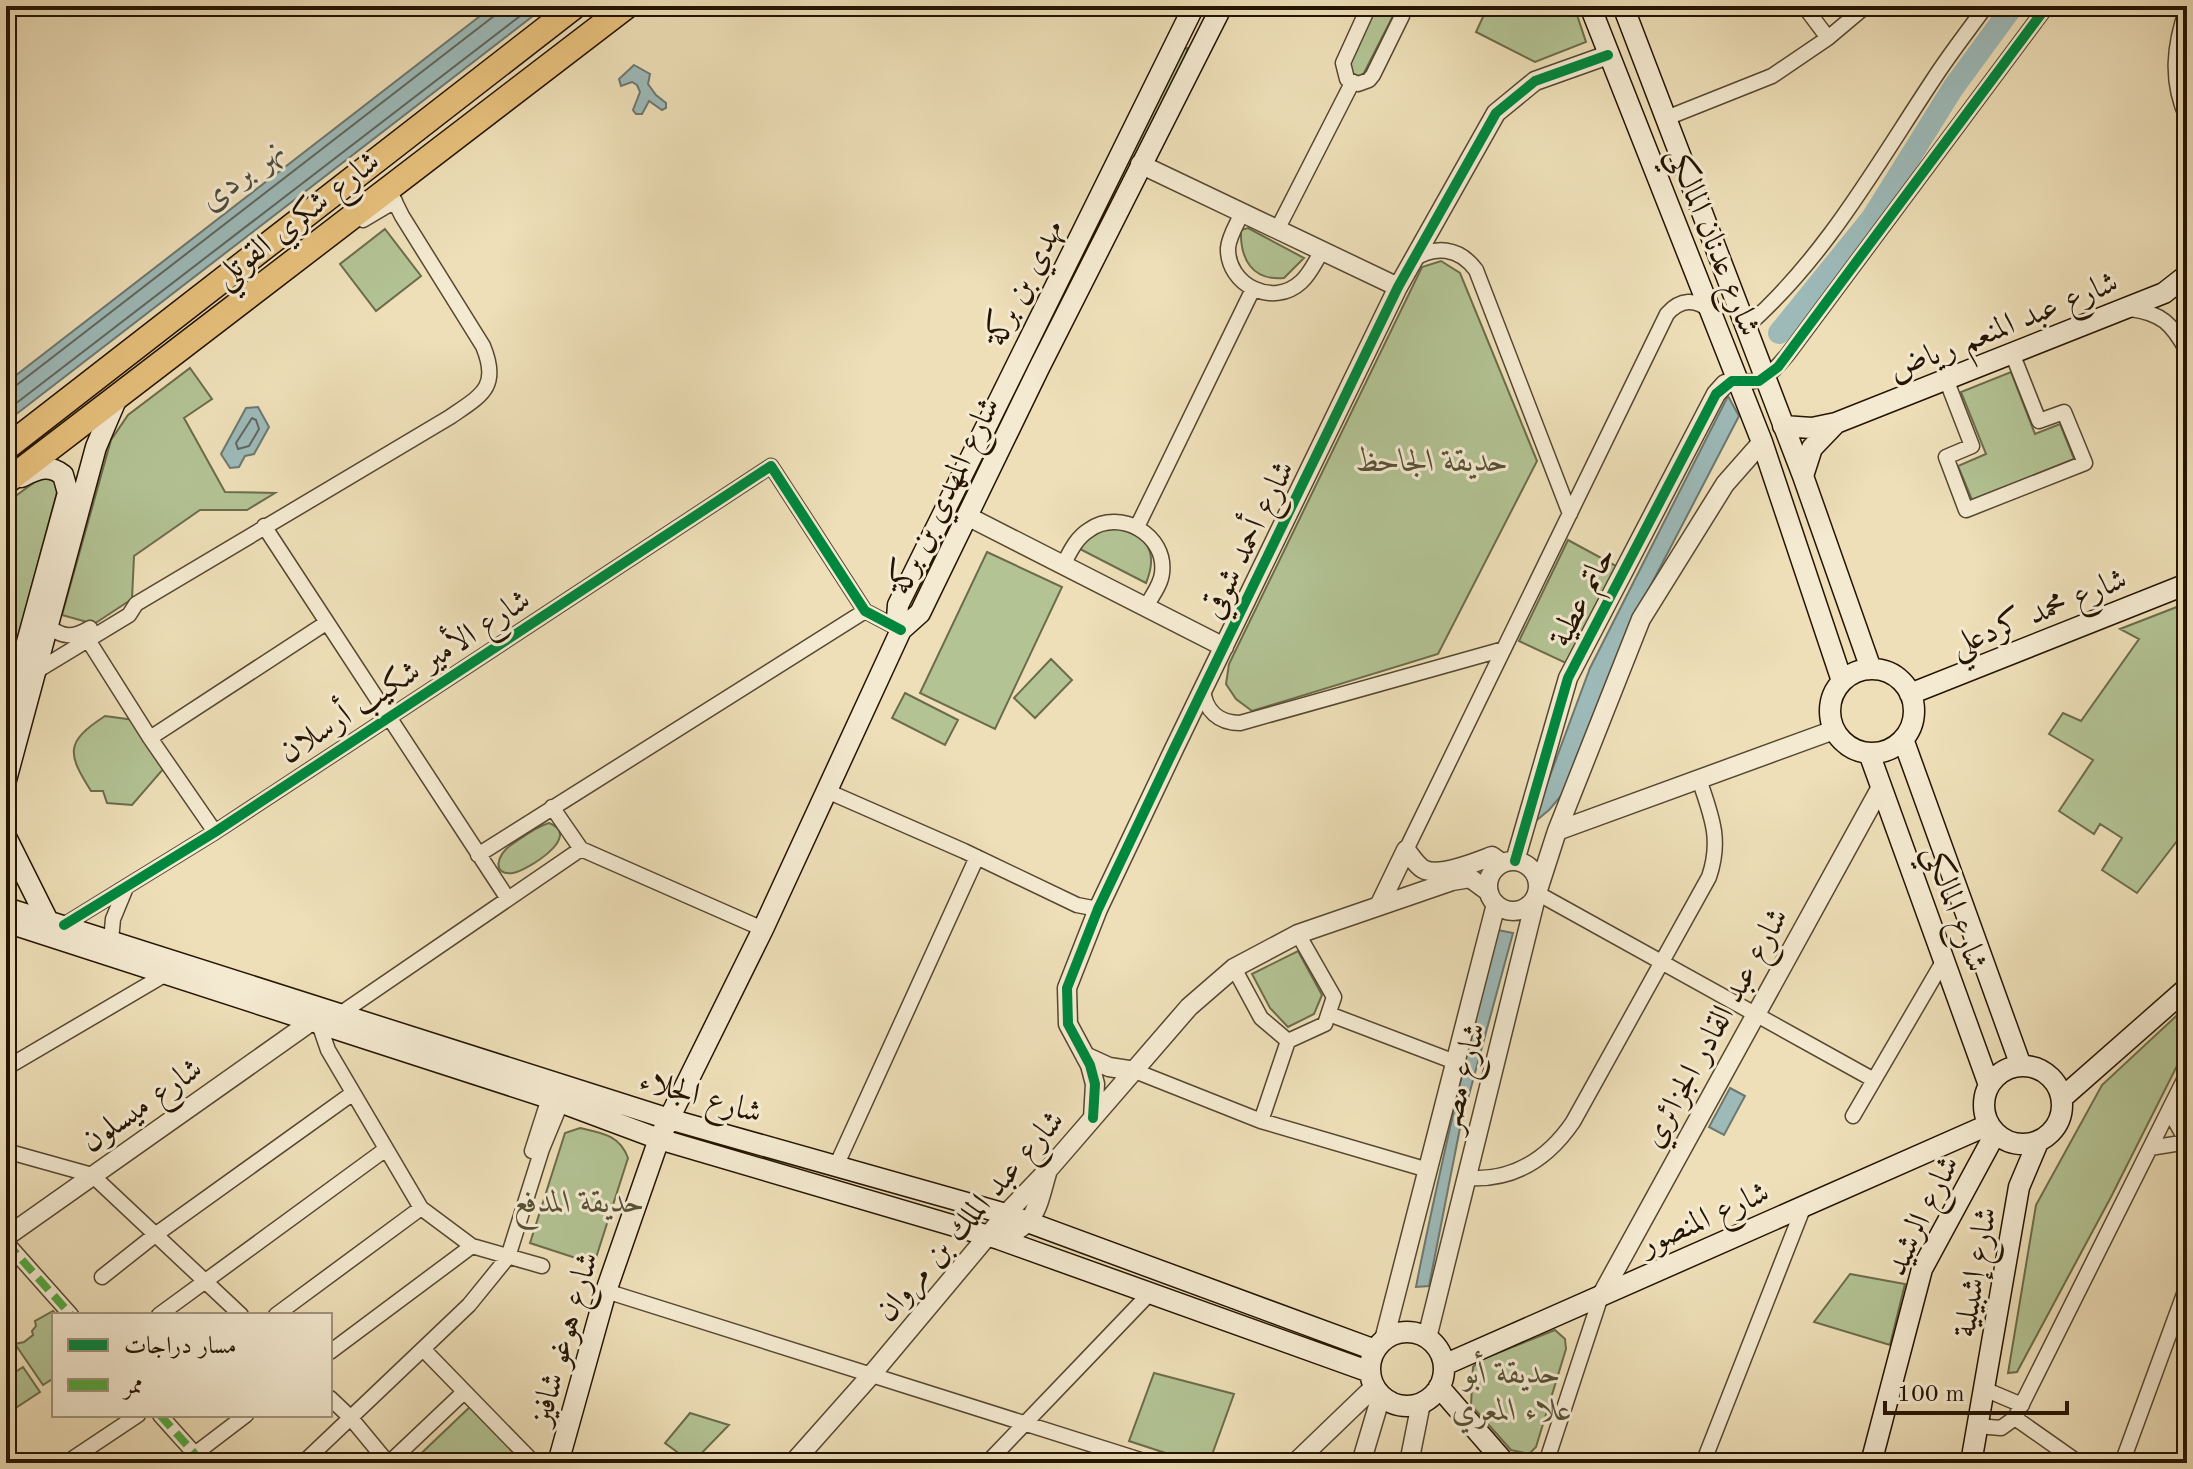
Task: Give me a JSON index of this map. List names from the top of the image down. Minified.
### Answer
{"streets":{"highway":["شارع شكري القوتلي"],"main road":["شارع عدنان المالكي","مهدي بن بركة","شارع عبد المنعم رياض","شارع المهدي بن بركة","شارع محمد كردعلي","شارع المالكي","شارع الجلاء","شارع الرشيد","شارع المنصور","شارع إشبيلية","شارع هوغو شافيز"],"street":["شارع أحمد شوقي","حاتم عطية","شارع الأمير شكيب أرسلان","شارع عبد القادر الجزائري","شارع مصر","شارع ميسلون","شارع عبد الملك بن مروان"]},"crossings":[["شارع عدنان المالكي","شارع عبد المنعم رياض"],["شارع عدنان المالكي","شارع أحمد شوقي"],["شارع عدنان المالكي","حاتم عطية"],["شارع عدنان المالكي","شارع محمد كردعلي"],["شارع عدنان المالكي","شارع المالكي"],["مهدي بن بركة","شارع المهدي بن بركة"],["شارع المهدي بن بركة","شارع الجلاء"],["شارع المهدي بن بركة","شارع هوغو شافيز"],["شارع أحمد شوقي","شارع عبد الملك بن مروان"],["حاتم عطية","شارع مصر"],["حاتم عطية","شارع عبد الملك بن مروان"],["شارع محمد كردعلي","شارع المالكي"],["شارع الأمير شكيب أرسلان","شارع الجلاء"],["شارع المالكي","شارع عبد القادر الجزائري"],["شارع المالكي","شارع الرشيد"],["شارع المالكي","شارع المنصور"],["شارع عبد القادر الجزائري","شارع المنصور"],["شارع مصر","شارع الجلاء"],["شارع مصر","شارع عبد الملك بن مروان"],["شارع مصر","شارع المنصور"],["شارع الجلاء","شارع ميسلون"],["شارع الجلاء","شارع عبد الملك بن مروان"],["شارع الجلاء","شارع المنصور"],["شارع الجلاء","شارع هوغو شافيز"],["شارع الرشيد","شارع المنصور"]],"water":["نهر بردى"],"parks":["حديقة الجاحظ","حديقة المدفع","حديقة أبو علاء المعري"],"legend":["مسار دراجات","ممر"],"scale_bar":"100 m"}
